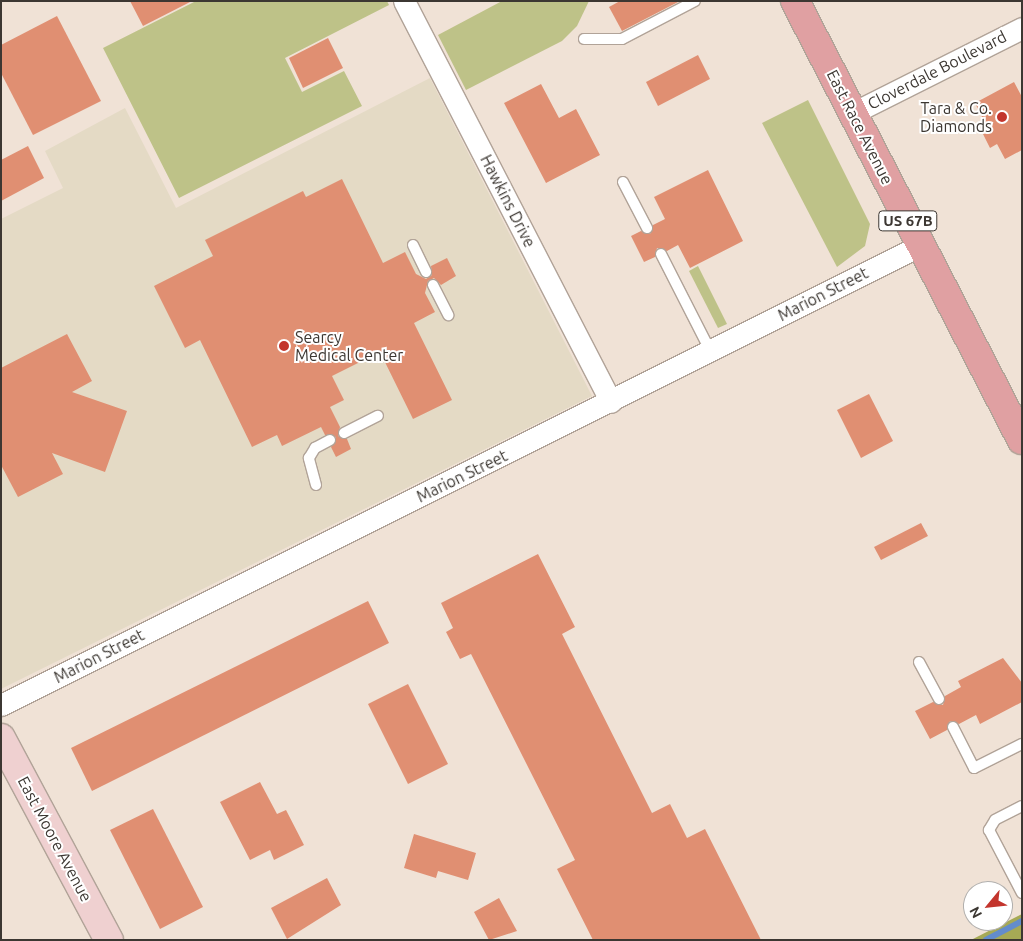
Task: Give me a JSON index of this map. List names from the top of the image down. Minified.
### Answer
{"streets":{"main road":["East Race Avenue","US 67B"],"street":["Cloverdale Boulevard","Hawkins Drive","Marion Street","East Moore Avenue"]},"crossings":[["Cloverdale Boulevard","East Race Avenue"],["East Race Avenue","Marion Street"],["Hawkins Drive","Marion Street"]],"places":["Tara & Co. Diamonds","Searcy Medical Center"],"north":"bottom left"}
